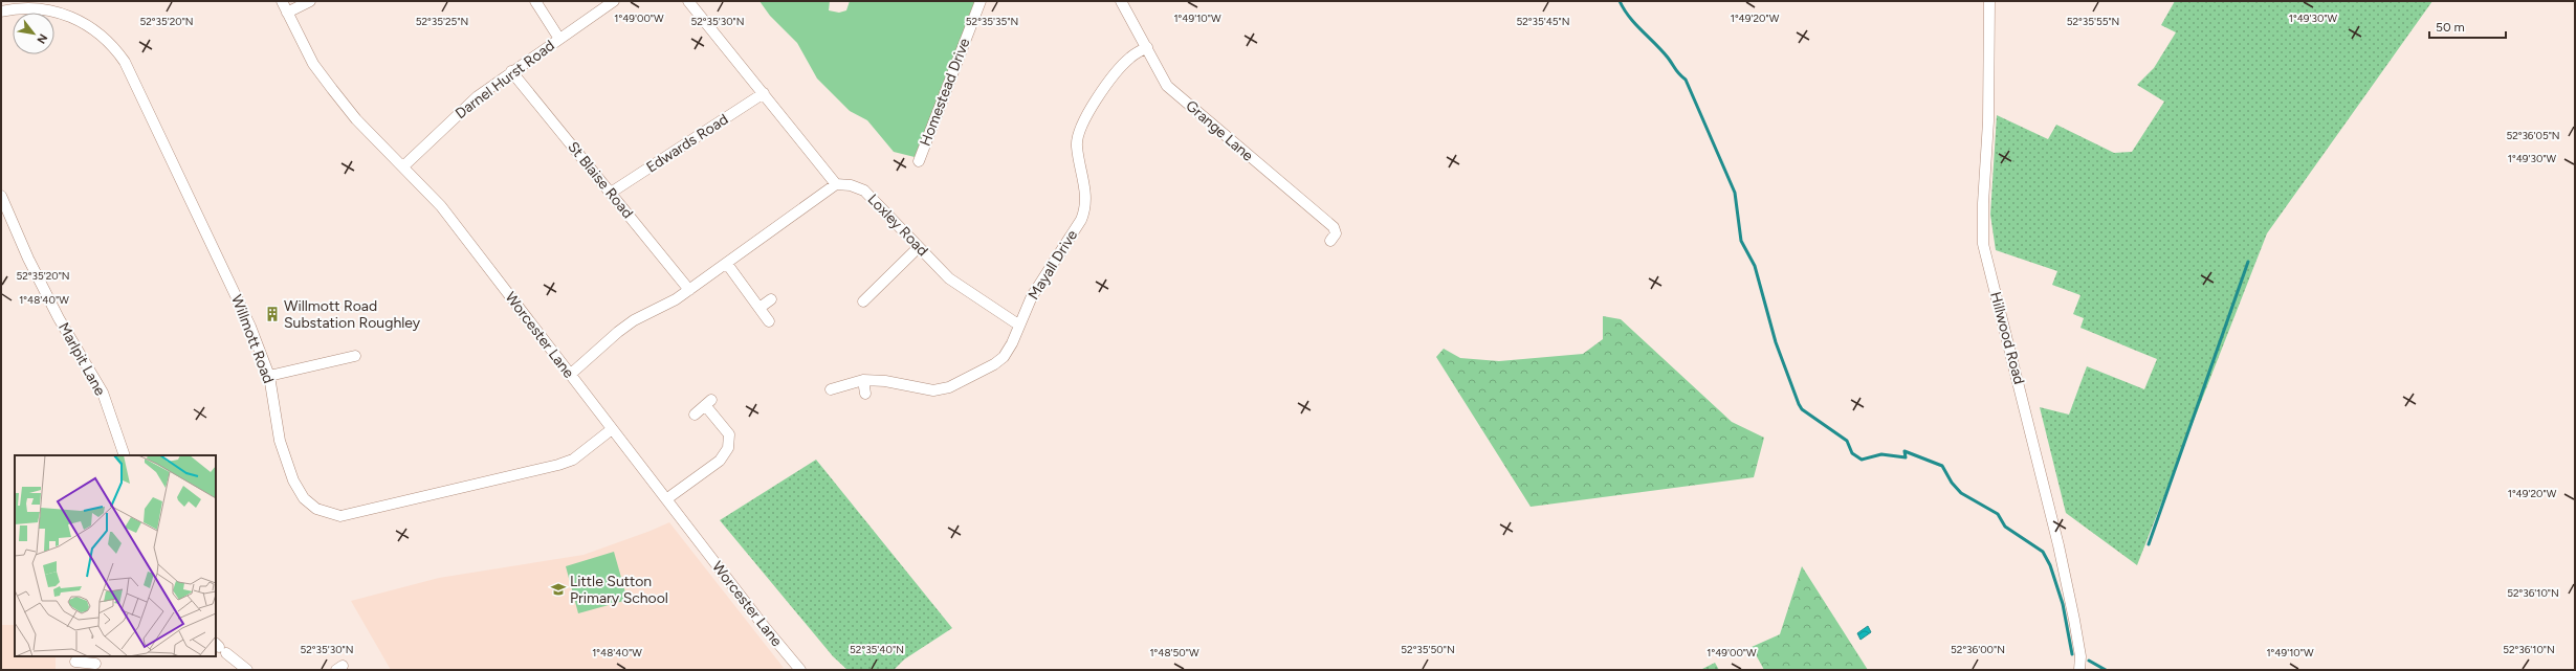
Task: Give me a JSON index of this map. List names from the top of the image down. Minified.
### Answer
{"streets":{"street":["Darnel Hurst Road","Homestead Drive","Grange Lane","Edwards Road","St Blaise Road","Loxley Road","Mayall Drive","Worcester Lane","Hillwood Road","Willmott Road","Marlpit Lane"]},"crossings":[["Darnel Hurst Road","St Blaise Road"],["Darnel Hurst Road","Worcester Lane"],["Grange Lane","Mayall Drive"],["Edwards Road","St Blaise Road"],["Loxley Road","Mayall Drive"],["Worcester Lane","Willmott Road"]],"places":{"building":["Willmott Road Substation Roughley"],"school or university":["Little Sutton Primary School"]},"scale_bar":"50 m","north":"bottom right","coordinates":["1°49'30\"W","1°49'00\"W","1°49'10\"W","1°49'20\"W","52°35'20\"N","52°35'25\"N","52°35'30\"N","52°35'35\"N","52°35'45\"N","52°35'55\"N","52°36'05\"N","1°48'40\"W","52°36'10\"N","52°35'40\"N","52°35'50\"N","52°36'00\"N","1°48'50\"W"]}
